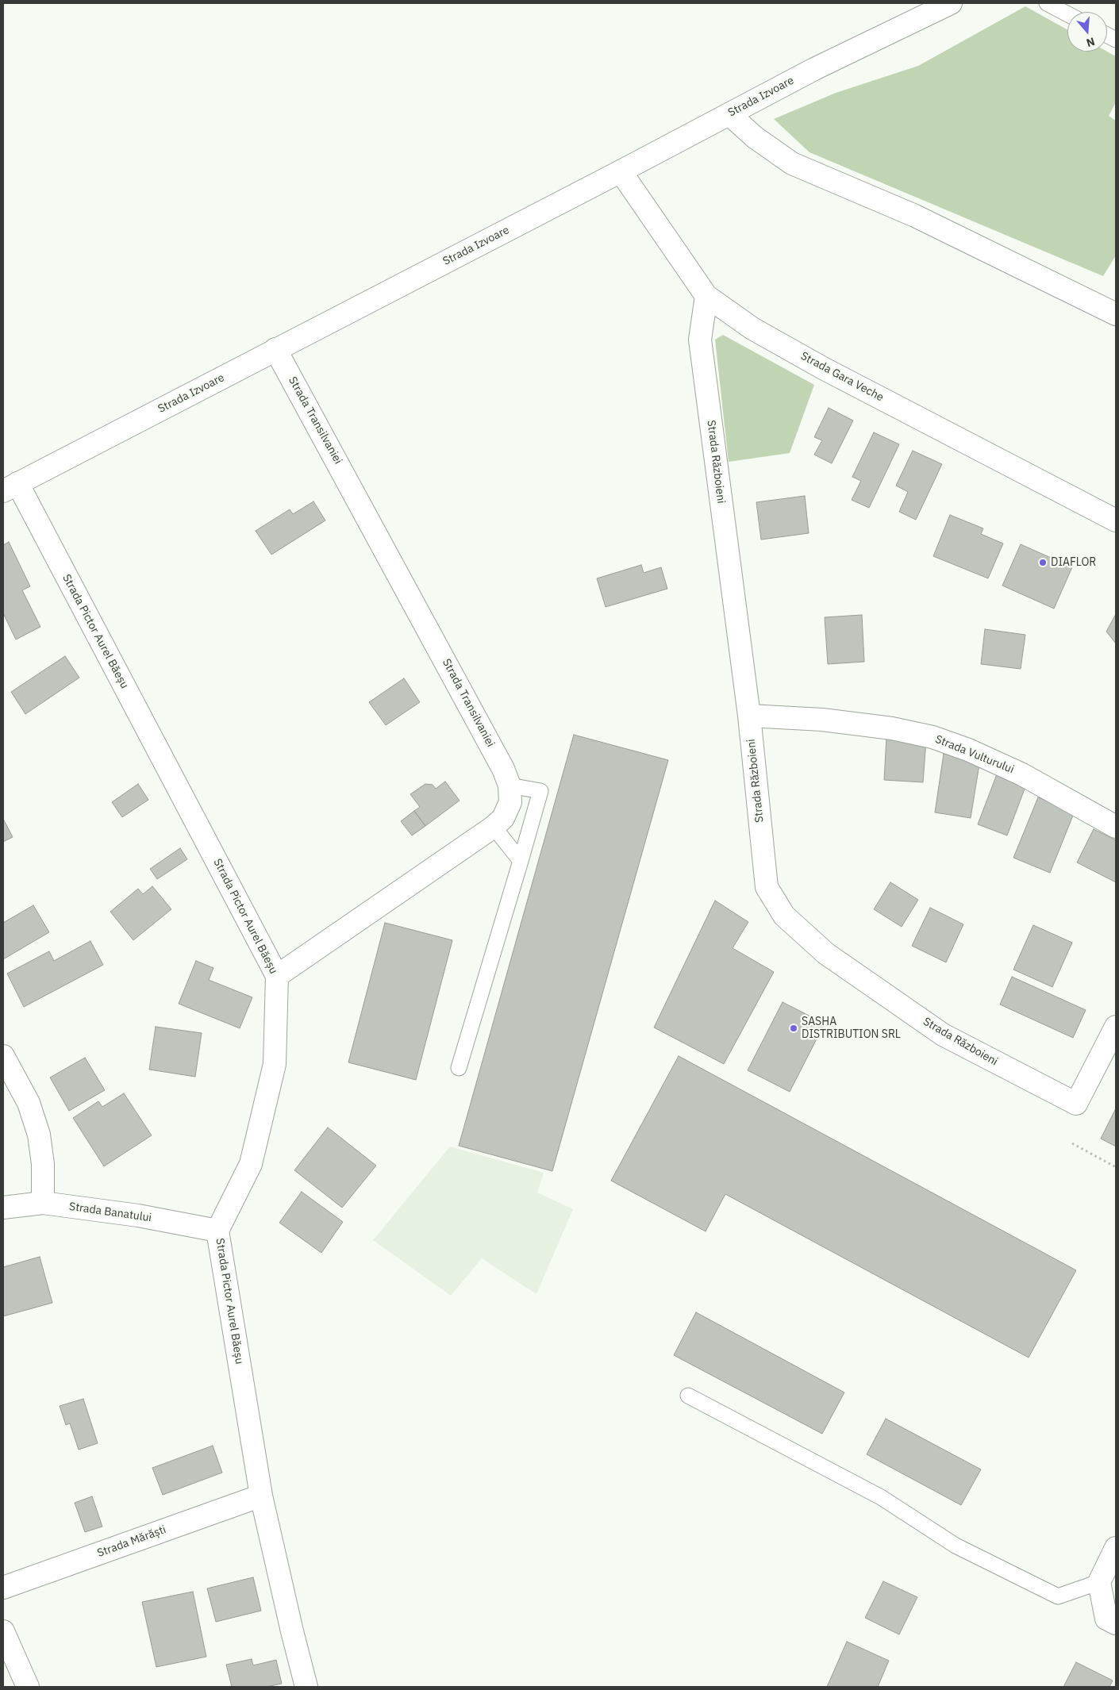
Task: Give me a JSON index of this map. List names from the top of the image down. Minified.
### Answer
{"streets":{"street":["Strada Izvoare","Strada Gara Veche","Strada Transilvaniei","Strada Războieni","Strada Pictor Aurel Băeșu","Strada Vulturului","Strada Banatului","Strada Mărăști"]},"crossings":[["Strada Izvoare","Strada Gara Veche"],["Strada Izvoare","Strada Transilvaniei"],["Strada Izvoare","Strada Pictor Aurel Băeșu"],["Strada Gara Veche","Strada Războieni"],["Strada Transilvaniei","Strada Pictor Aurel Băeșu"],["Strada Războieni","Strada Vulturului"],["Strada Pictor Aurel Băeșu","Strada Banatului"],["Strada Pictor Aurel Băeșu","Strada Mărăști"]],"places":["DIAFLOR","SASHA DISTRIBUTION SRL"],"north":"bottom"}
